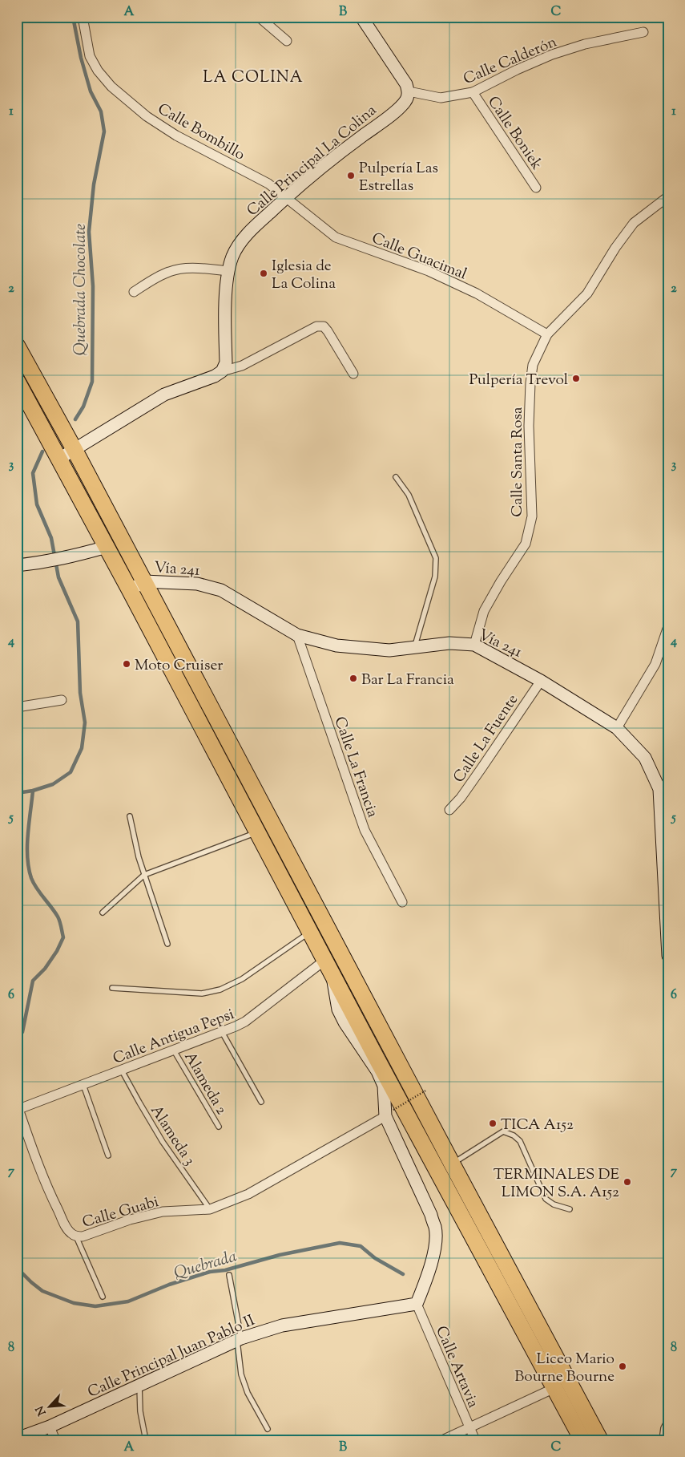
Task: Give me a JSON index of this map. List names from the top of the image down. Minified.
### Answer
{"streets":{"street":["Calle Calderón","Calle Bombillo","Calle Boniek","Calle Principal La Colina","Calle Guacimal","Calle Santa Rosa","Vía 241","Calle La Fuente","Calle La Francia","Calle Antigua Pepsi","Calle Guabi","Calle Principal Juan Pablo II","Calle Artavia"],"lane":["Alameda 2","Alameda 3"]},"crossings":[["Calle Calderón","Calle Boniek"],["Calle Calderón","Calle Principal La Colina"],["Calle Bombillo","Calle Principal La Colina"],["Calle Bombillo","Calle Guacimal"],["Calle Principal La Colina","Calle Guacimal"],["Calle Guacimal","Calle Santa Rosa"],["Calle Santa Rosa","Vía 241"],["Vía 241","Calle La Fuente"],["Vía 241","Calle La Francia"],["Calle Antigua Pepsi","Alameda 2"],["Calle Antigua Pepsi","Alameda 3"],["Calle Antigua Pepsi","Calle Guabi"],["Alameda 3","Calle Guabi"],["Calle Principal Juan Pablo II","Calle Artavia"]],"districts":["LA COLINA"],"water":["Quebrada Chocolate","Quebrada"],"places":["Pulpería Las Estrellas","Iglesia de La Colina","Pulpería Trevol","Moto Cruiser","Bar La Francia","TICA A152","TERMINALES DE LIMON S.A. A152","Liceo Mario Bourne Bourne"],"north":"bottom left","grid":{"columns":["A","B","C"],"rows":["1","2","3","4","5","6","7","8"]}}
